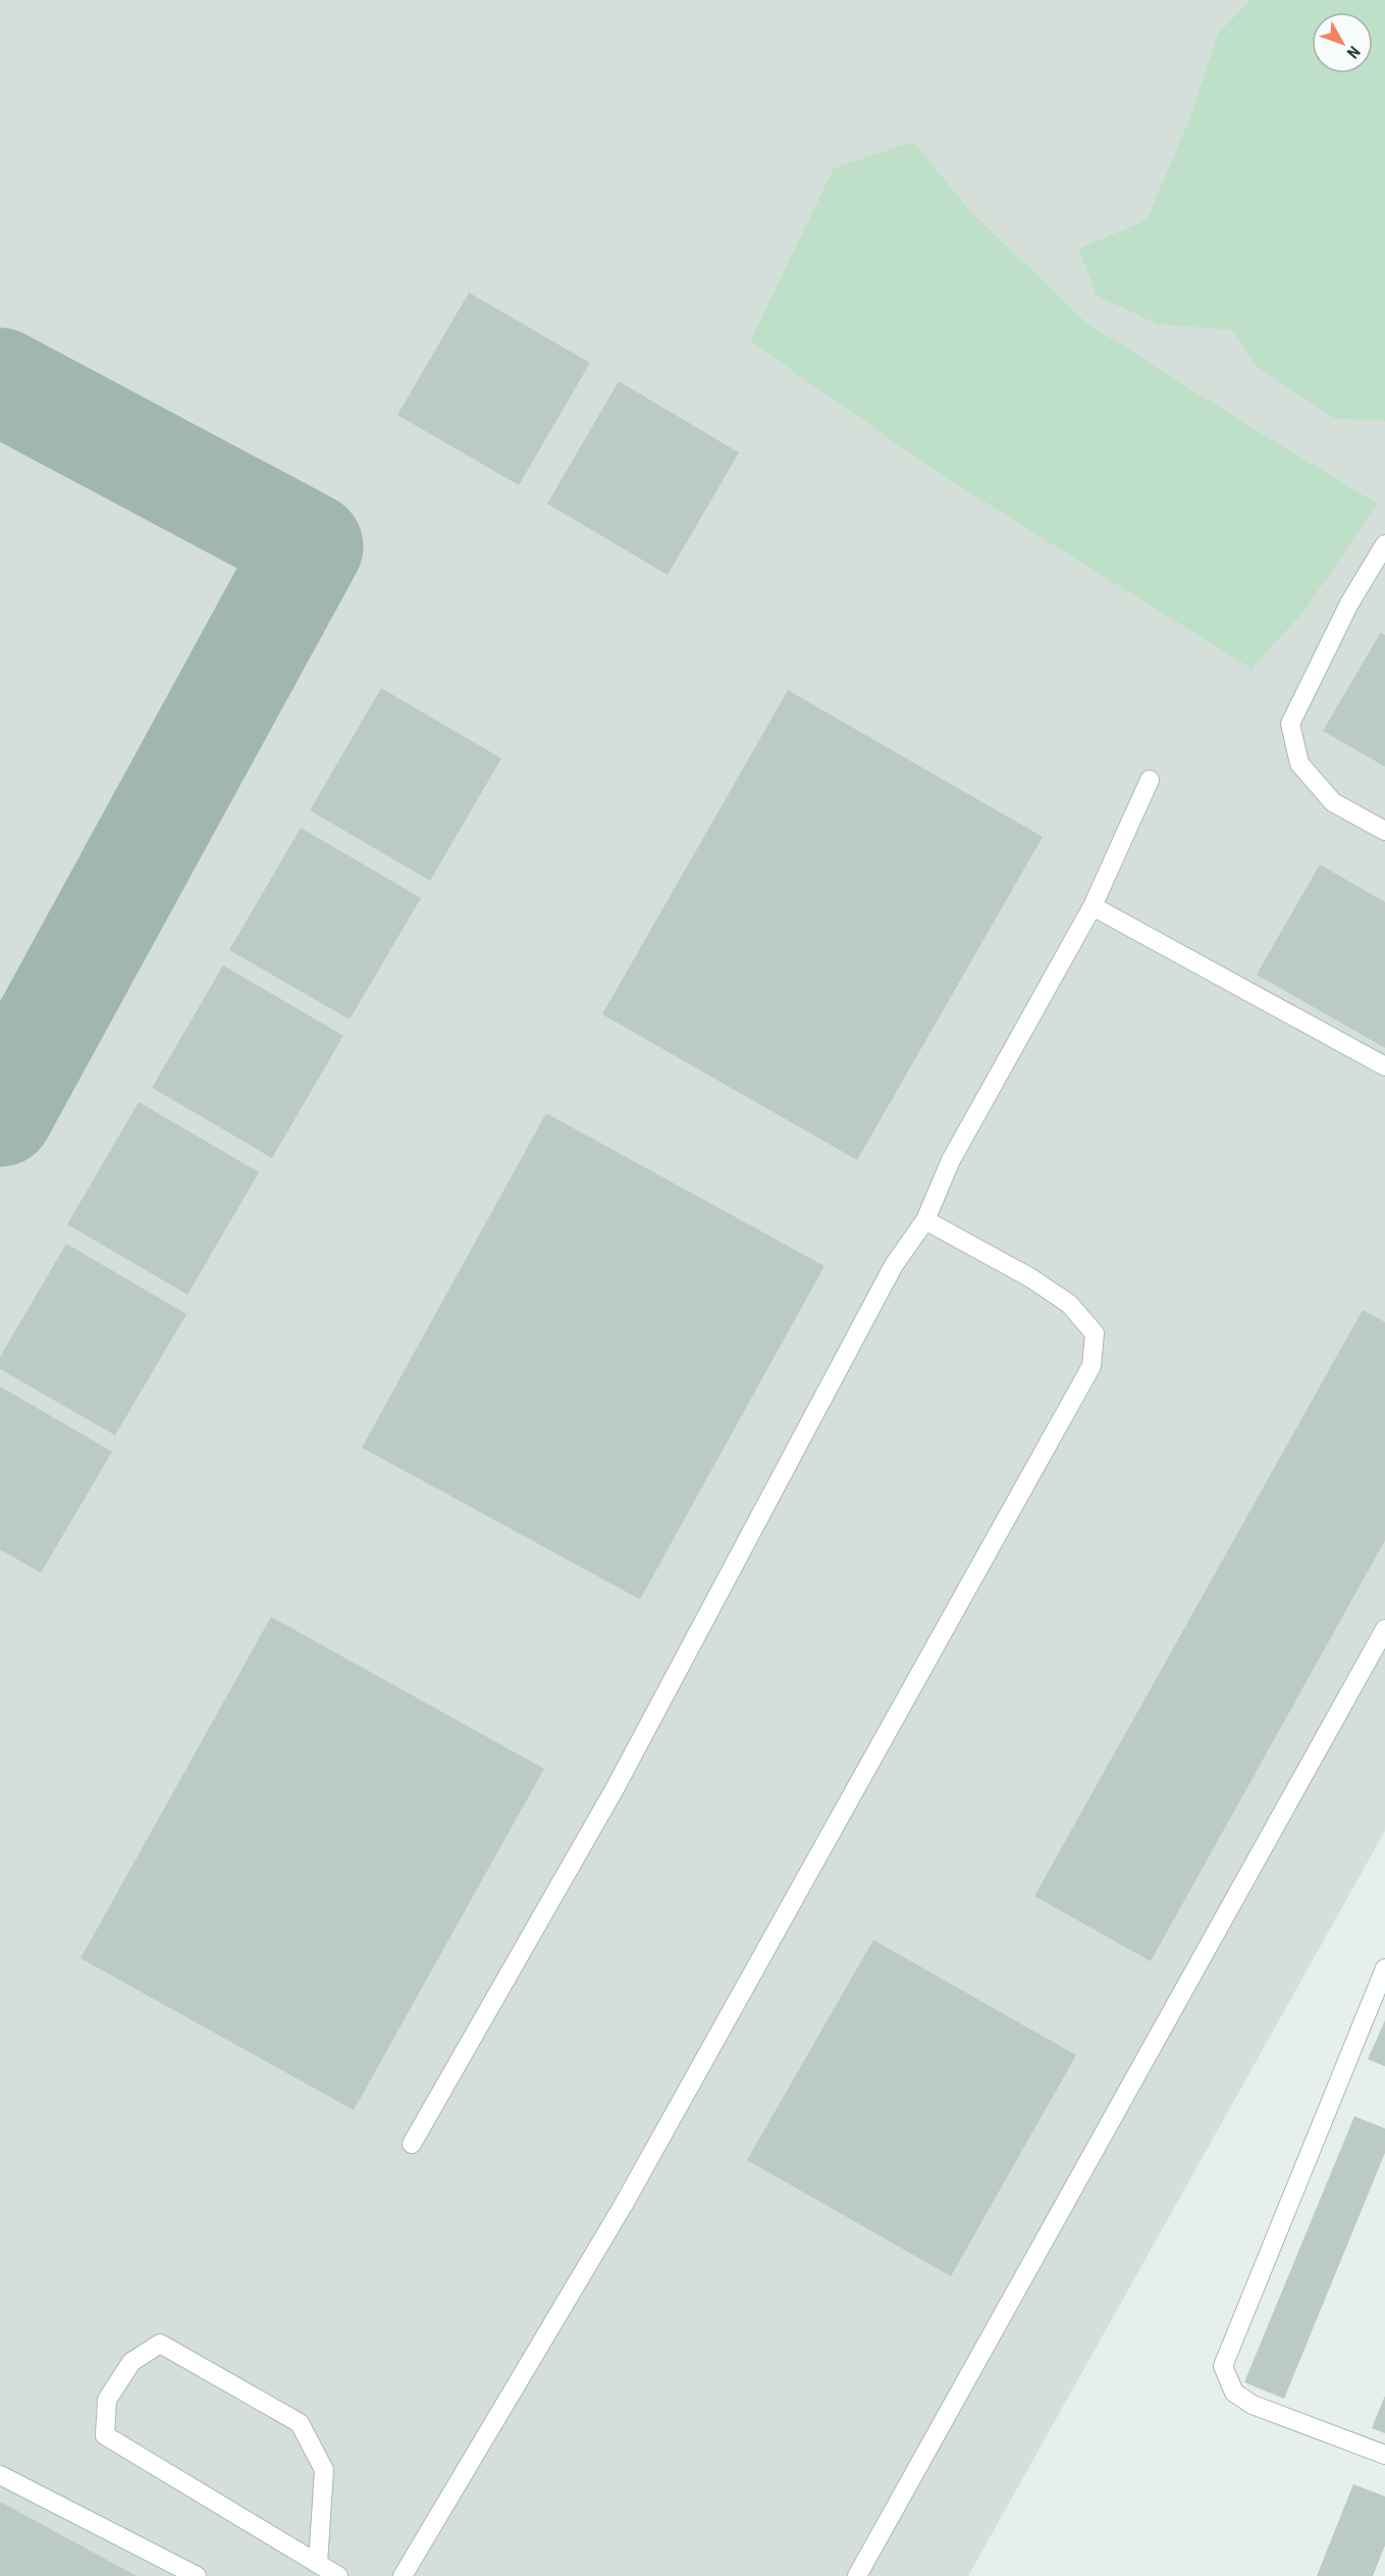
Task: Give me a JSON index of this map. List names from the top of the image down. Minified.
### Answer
{"north":"bottom right"}
